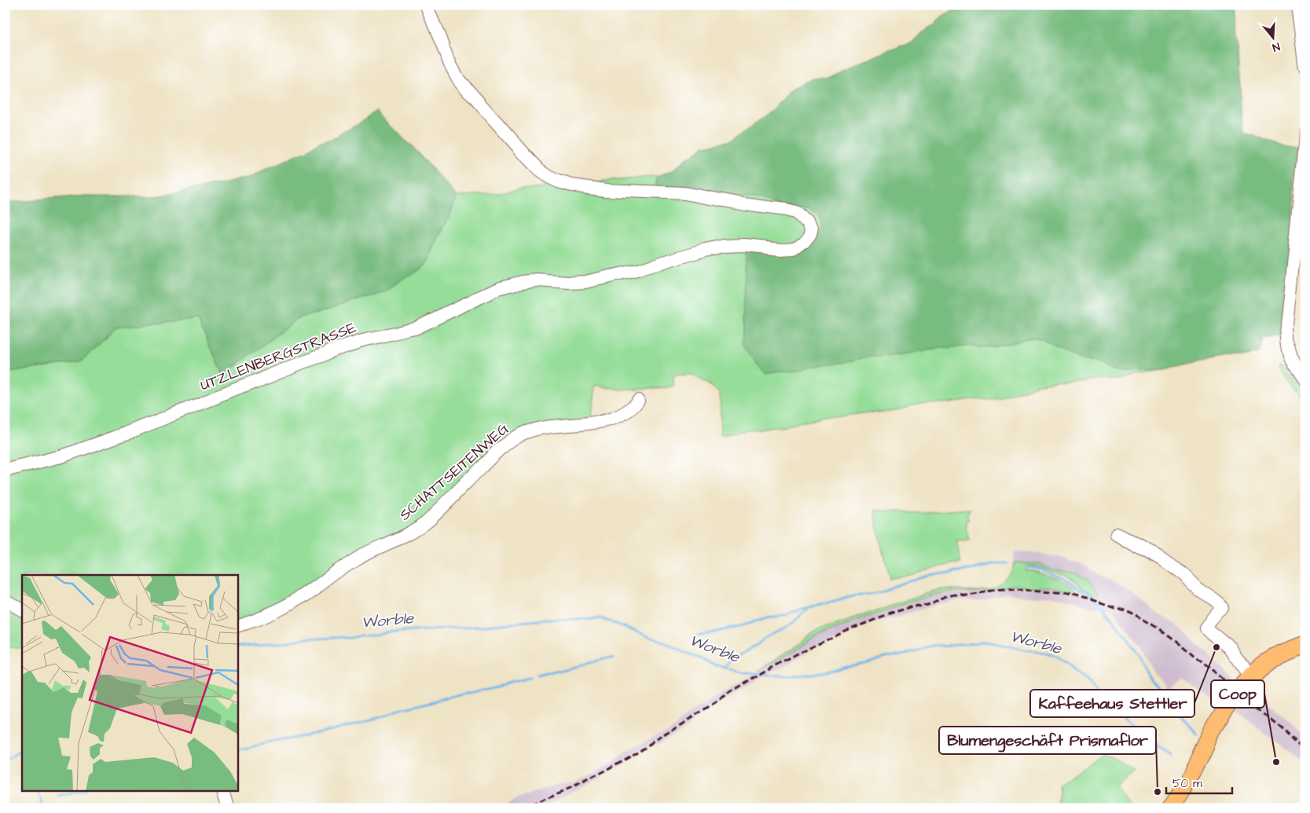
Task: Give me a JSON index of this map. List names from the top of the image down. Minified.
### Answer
{"streets":{"street":["UTZLENBERGSTRASSE","SCHATTSEITENWEG"]},"water":["Worble"],"places":["Kaffeehaus Stettler","Coop","Blumengeschäft Prismaflor"],"scale_bar":"50 m","north":"bottom"}
